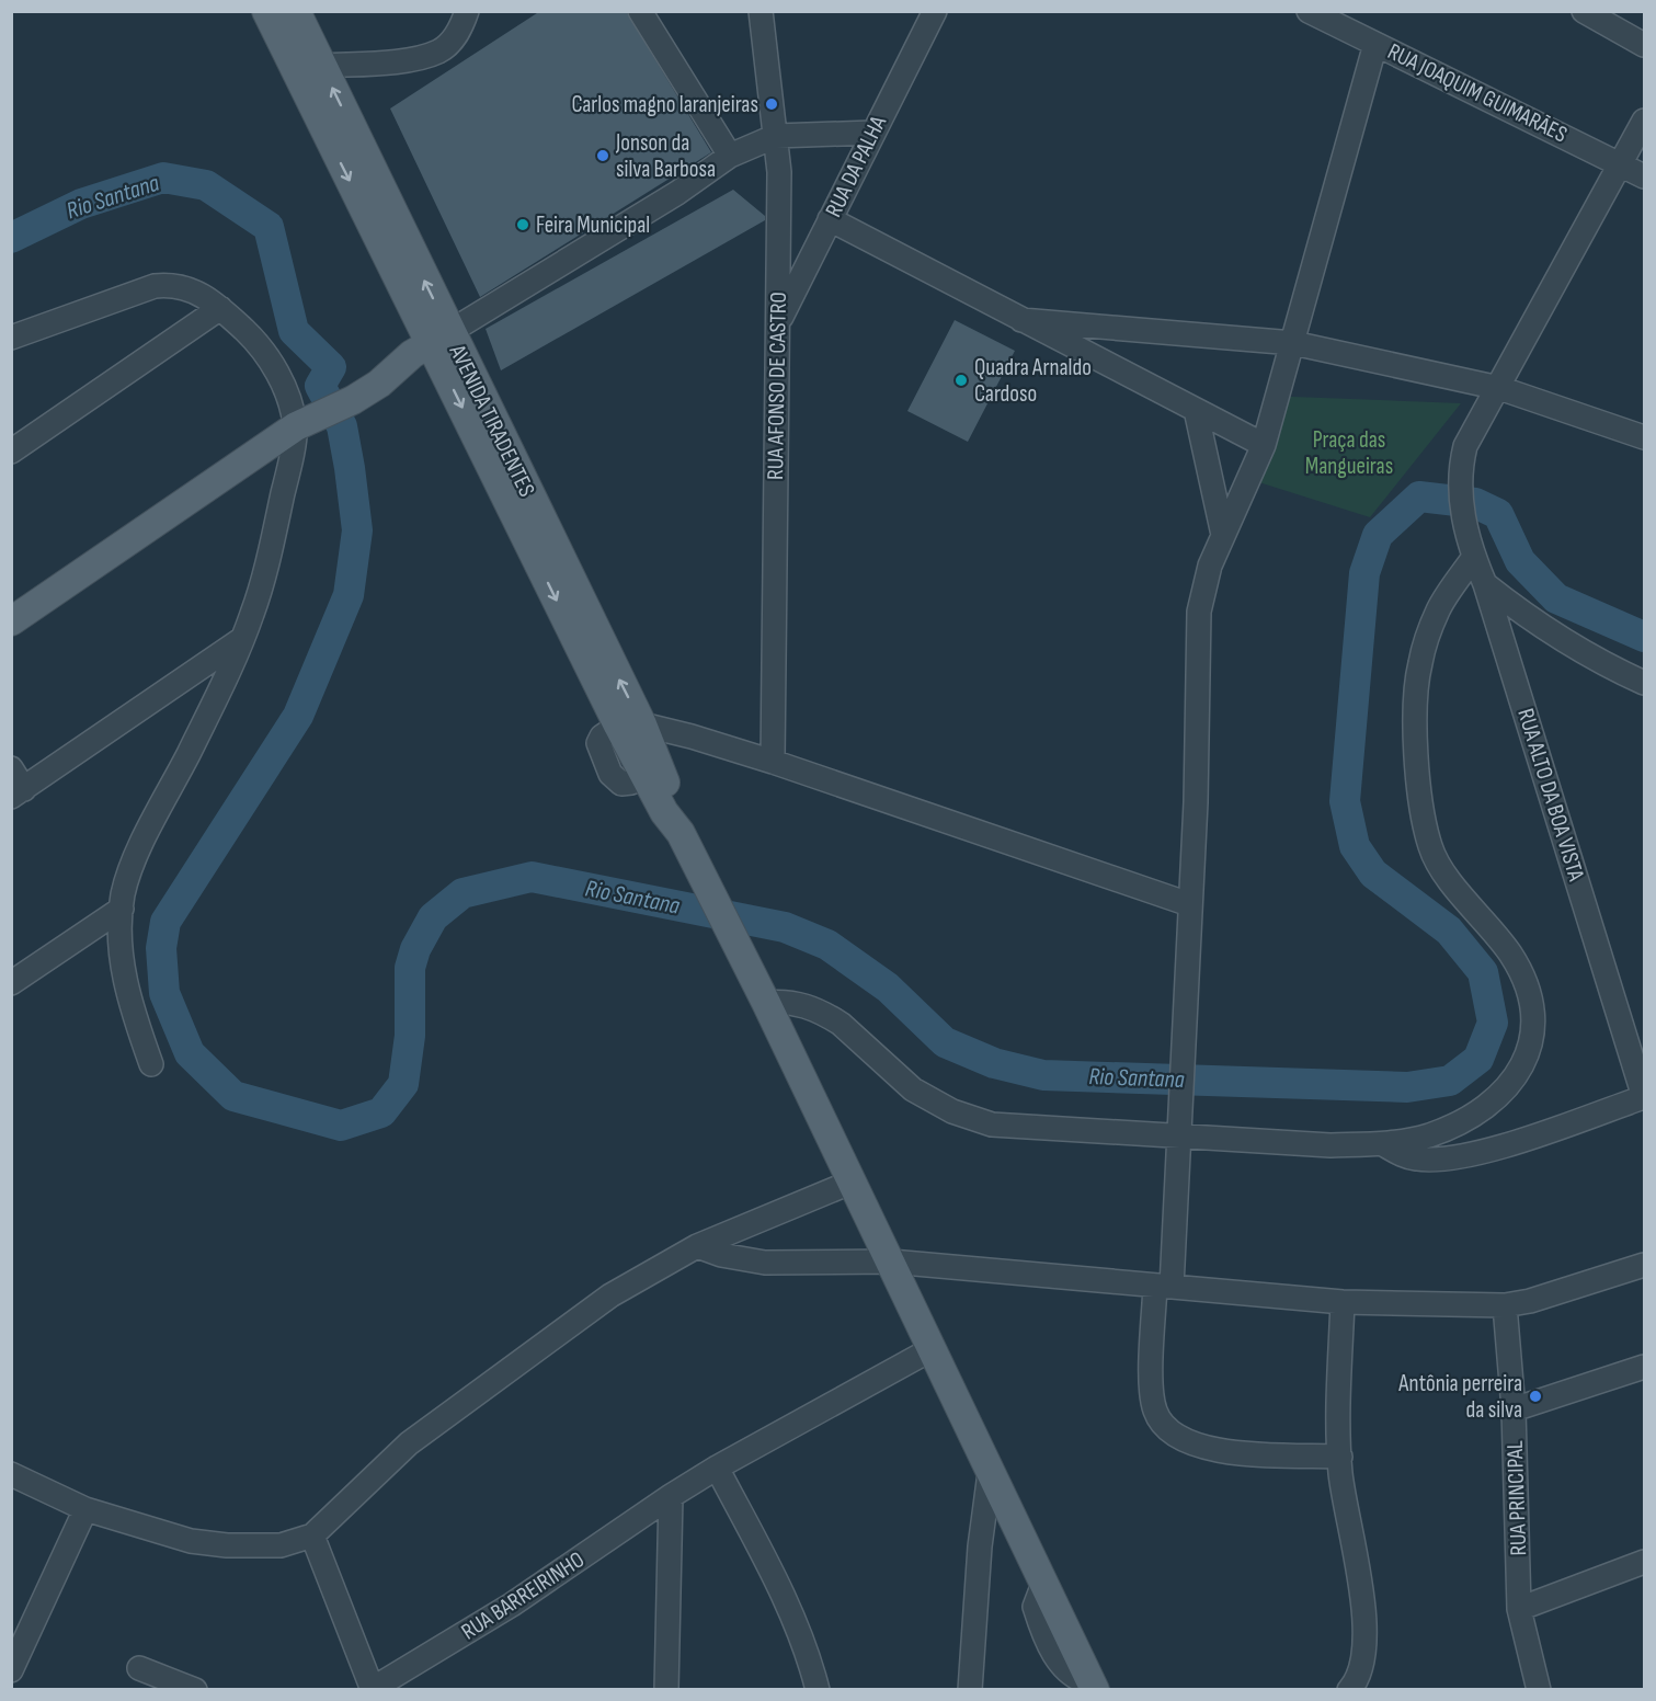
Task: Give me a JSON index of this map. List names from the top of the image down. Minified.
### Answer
{"streets":{"main road":["AVENIDA TIRADENTES"],"street":["RUA JOAQUIM GUIMARÃES","RUA DA PALHA","RUA AFONSO DE CASTRO","RUA ALTO DA BOA VISTA","RUA PRINCIPAL","RUA BARREIRINHO"]},"crossings":[["RUA DA PALHA","RUA AFONSO DE CASTRO"]],"water":["Rio Santana"],"parks":["Praça das Mangueiras"],"places":["Carlos magno laranjeiras","Jonson da silva Barbosa","Feira Municipal","Quadra Arnaldo Cardoso","Antônia perreira da silva"]}
